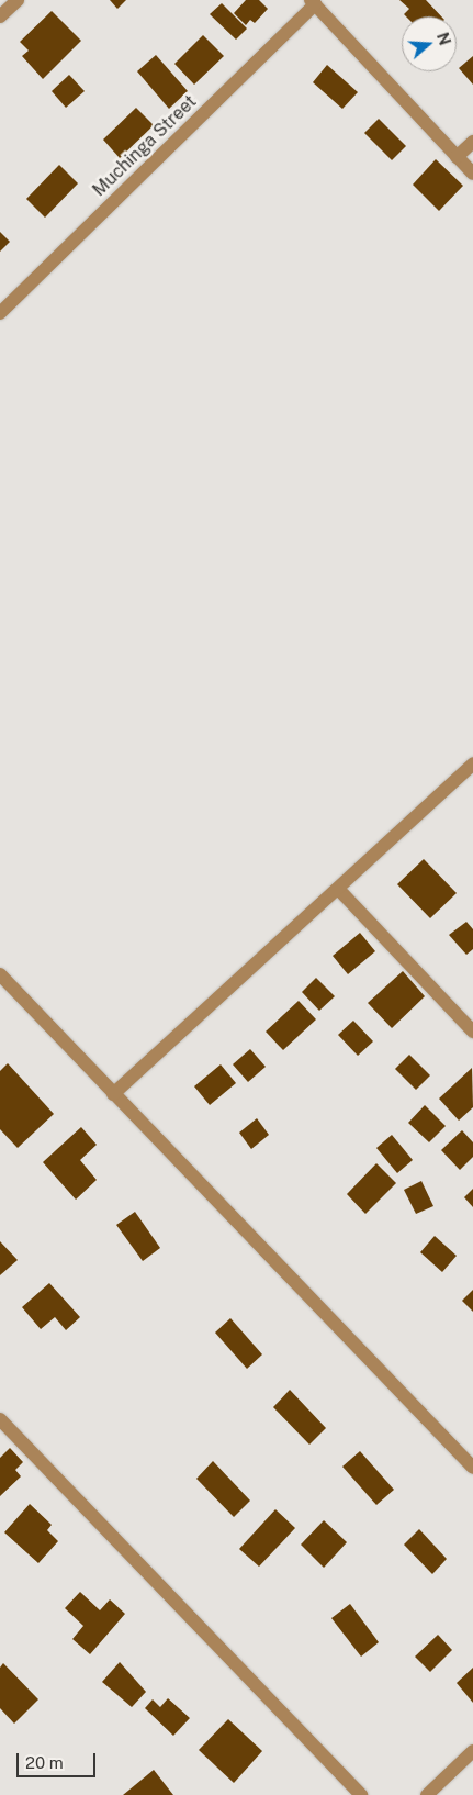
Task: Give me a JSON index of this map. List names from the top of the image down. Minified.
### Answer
{"streets":{"street":["Muchinga Street"]},"scale_bar":"20 m","north":"right"}
